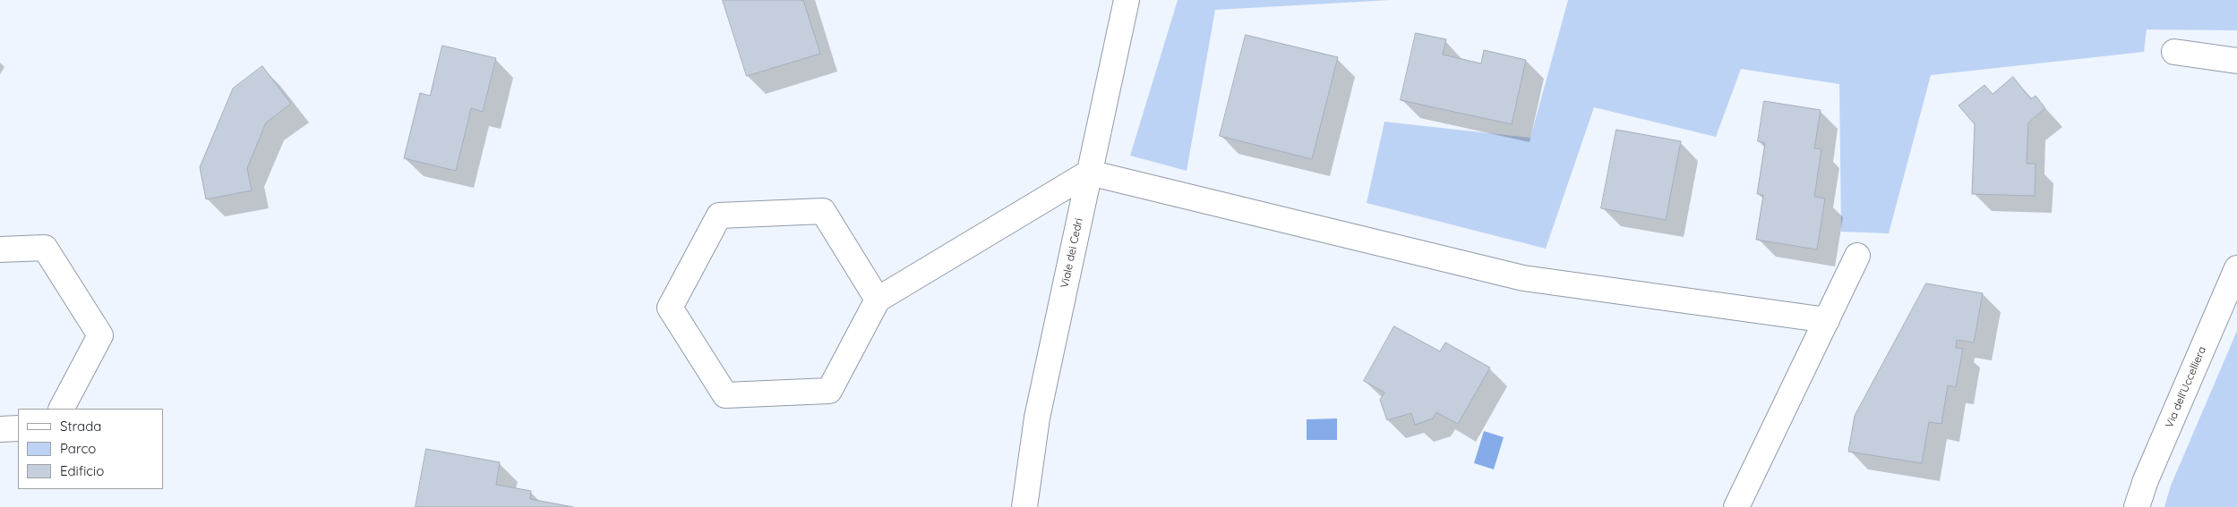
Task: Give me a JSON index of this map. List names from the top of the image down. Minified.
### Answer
{"streets":{"street":["Viale dei Cedri","Via dell'Uccelliera"]},"legend":["Strada","Parco","Edificio"]}
